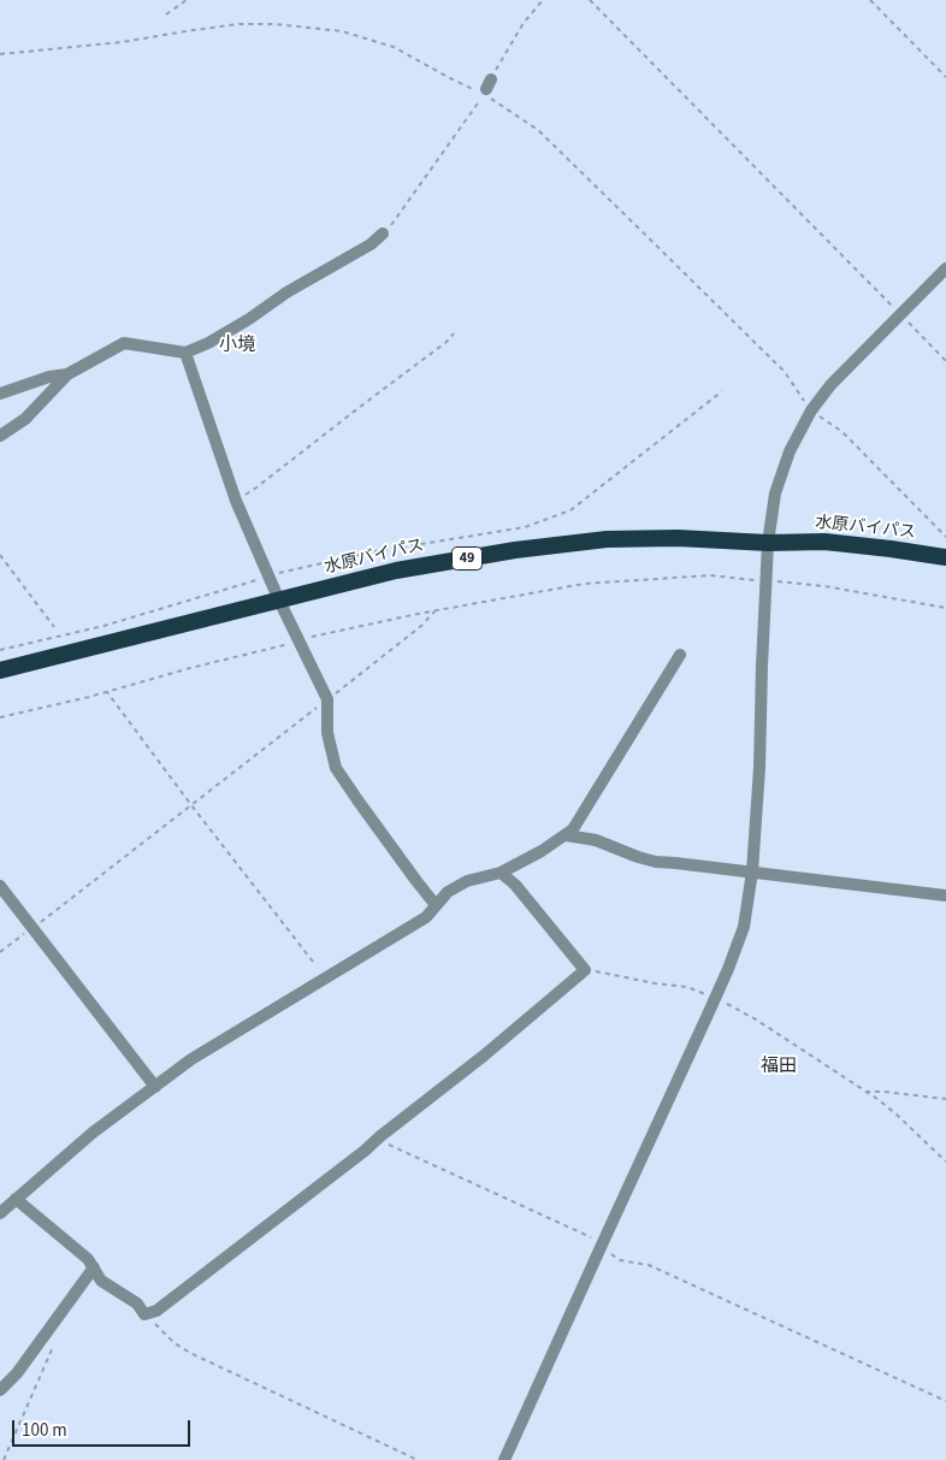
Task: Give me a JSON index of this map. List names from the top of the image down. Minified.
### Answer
{"streets":{"highway":["水原バイパス","49"]},"districts":["小境","福田"],"scale_bar":"100 m"}
